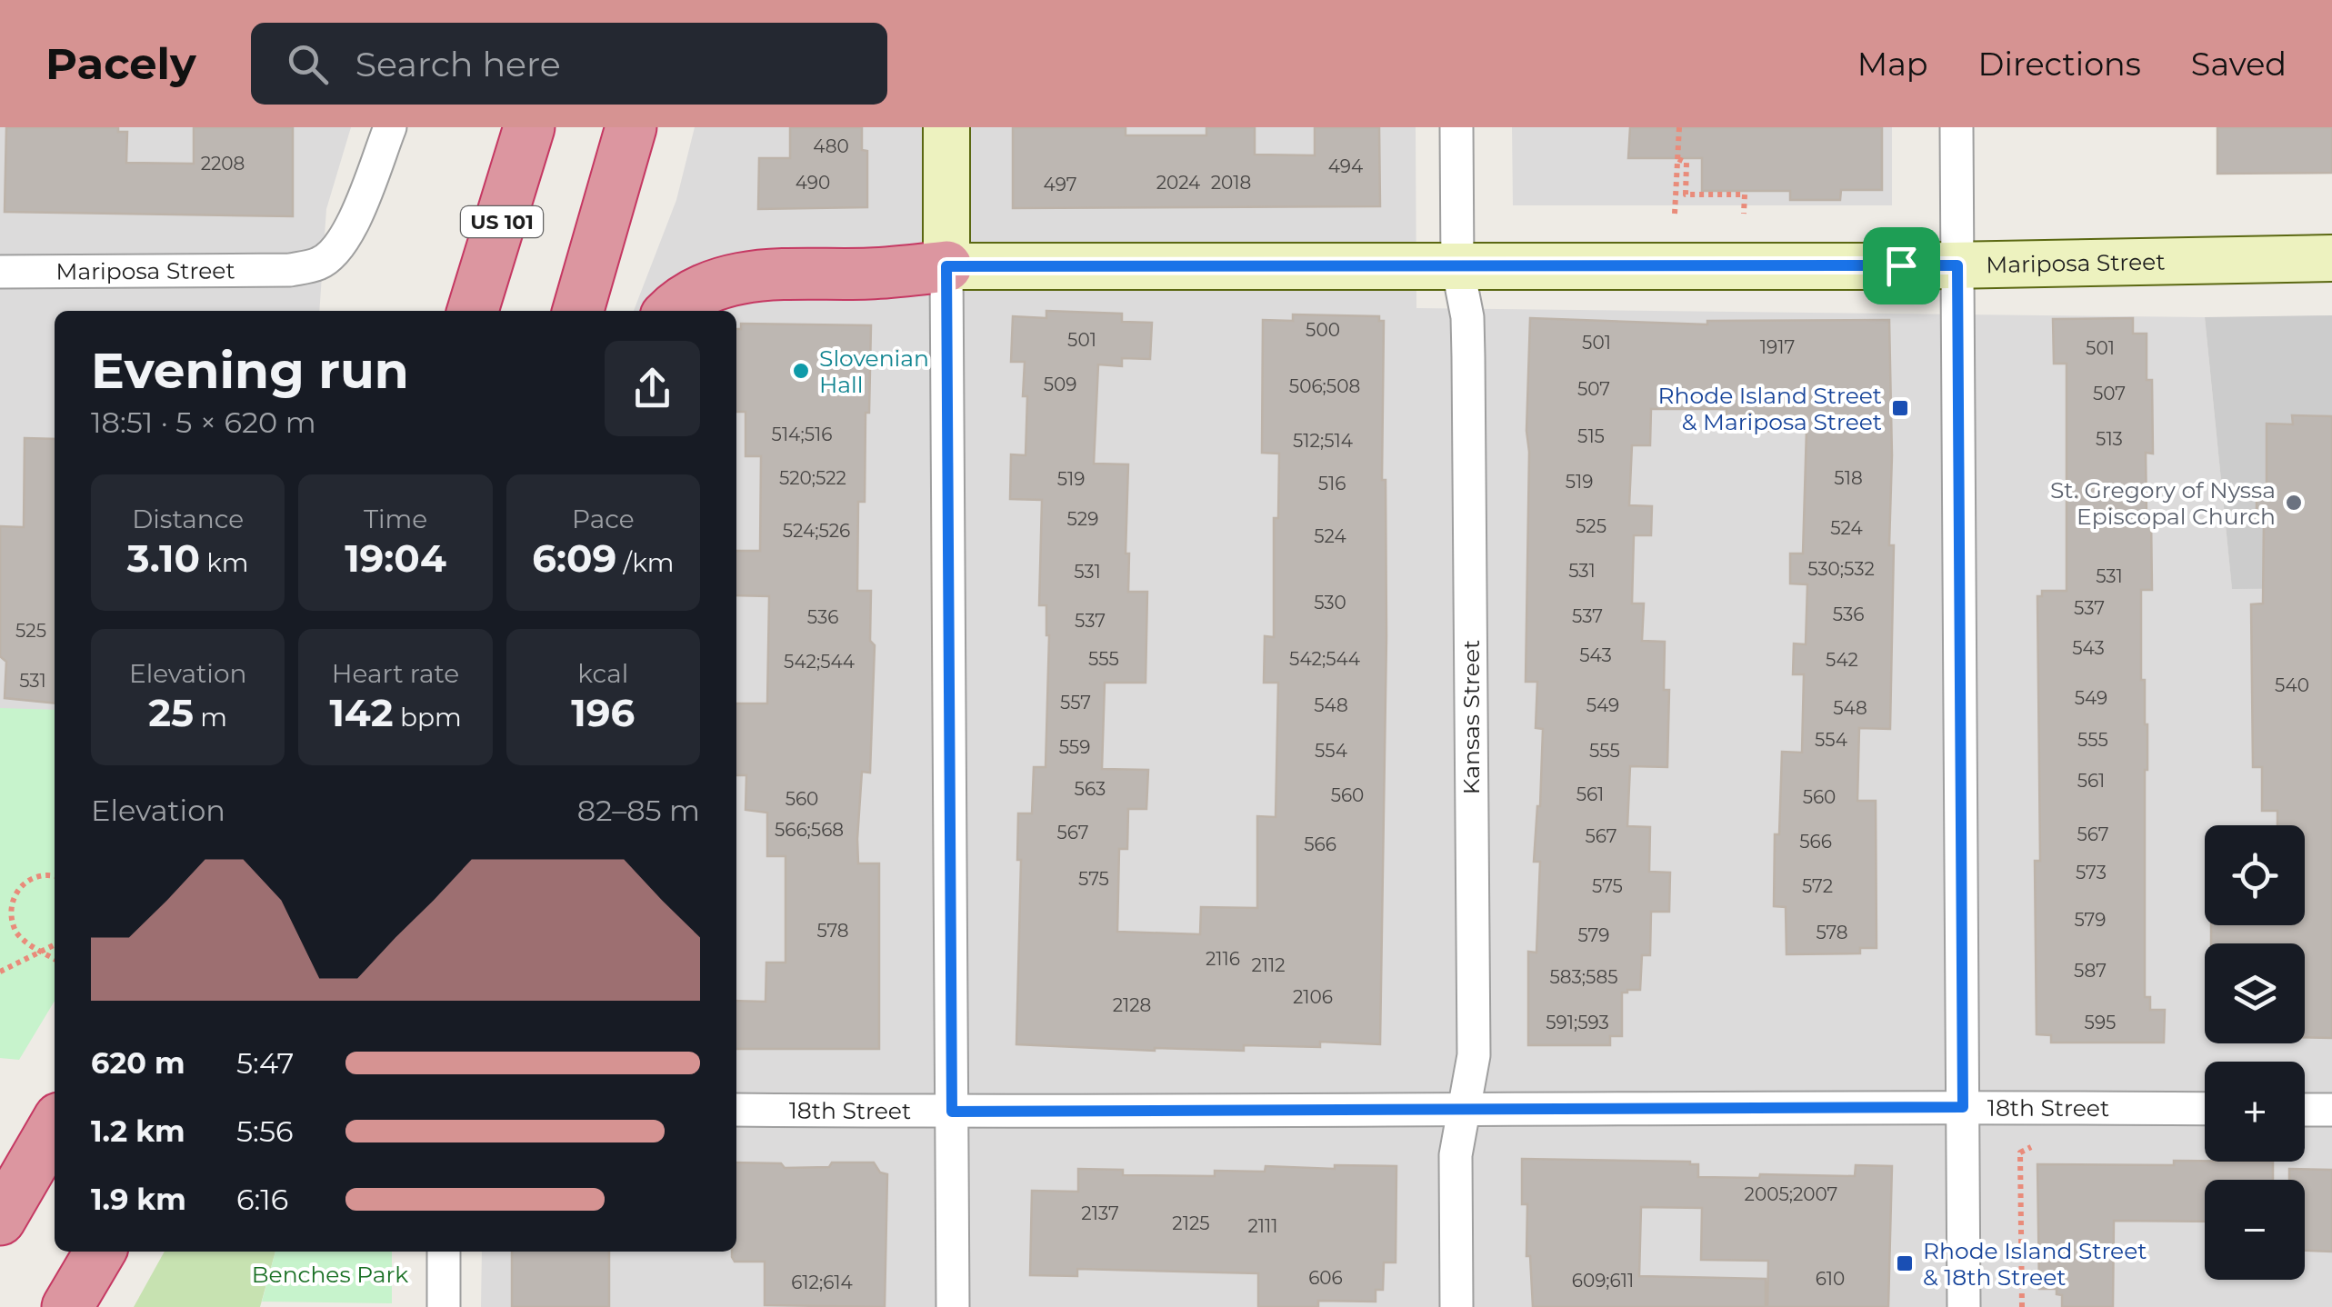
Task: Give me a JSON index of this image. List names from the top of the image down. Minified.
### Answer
{"streets":{"highway":["US 101"],"street":["Mariposa Street","Kansas Street","18th Street"]},"crossings":[["Mariposa Street","Kansas Street"],["Kansas Street","18th Street"]],"parks":["Benches Park"],"places":{"other":["Slovenian Hall","St. Gregory of Nyssa Episcopal Church"],"transit":["Rhode Island Street & Mariposa Street","Rhode Island Street & 18th Street"]},"house_numbers":["480","2208","494","490","2024","2018","497","500","501","501","1917","501","509","506;508","507","507","514;516","515","513","512;514","520;522","518","519","519","516","529","525","524","524;526","524","530;532","531","531","531","530","537","536","537","536","537","525","543","543","555","542;544","542","542;544","531","540","549","557","548","549","548","554","555","559","554","555","561","563","561","560","560","560","566;568","567","567","567","566","566","573","575","575","572","579","578","578","579","2116","2112","587","583;585","2106","2128","591;593","595","2005;2007","2137","2125","2111","606","610","609;611","612;614"],"page":{"header":"Pacely","search":"Search here","nav":["Map","Directions","Saved"],"heading":["Evening run","18:51 · 5 × 620 m"],"stats":[["Distance","3.10 km"],["Time","19:04"],["Pace","6:09 /km"],["Elevation","25 m"],["Heart rate","142 bpm"],["kcal","196"]],"chart":["Elevation","82–85 m"],"map_buttons":["+","−"],"list":[{"name":"620 m","note":"5:47"},{"name":"1.2 km","note":"5:56"},{"name":"1.9 km","note":"6:16"}]}}
